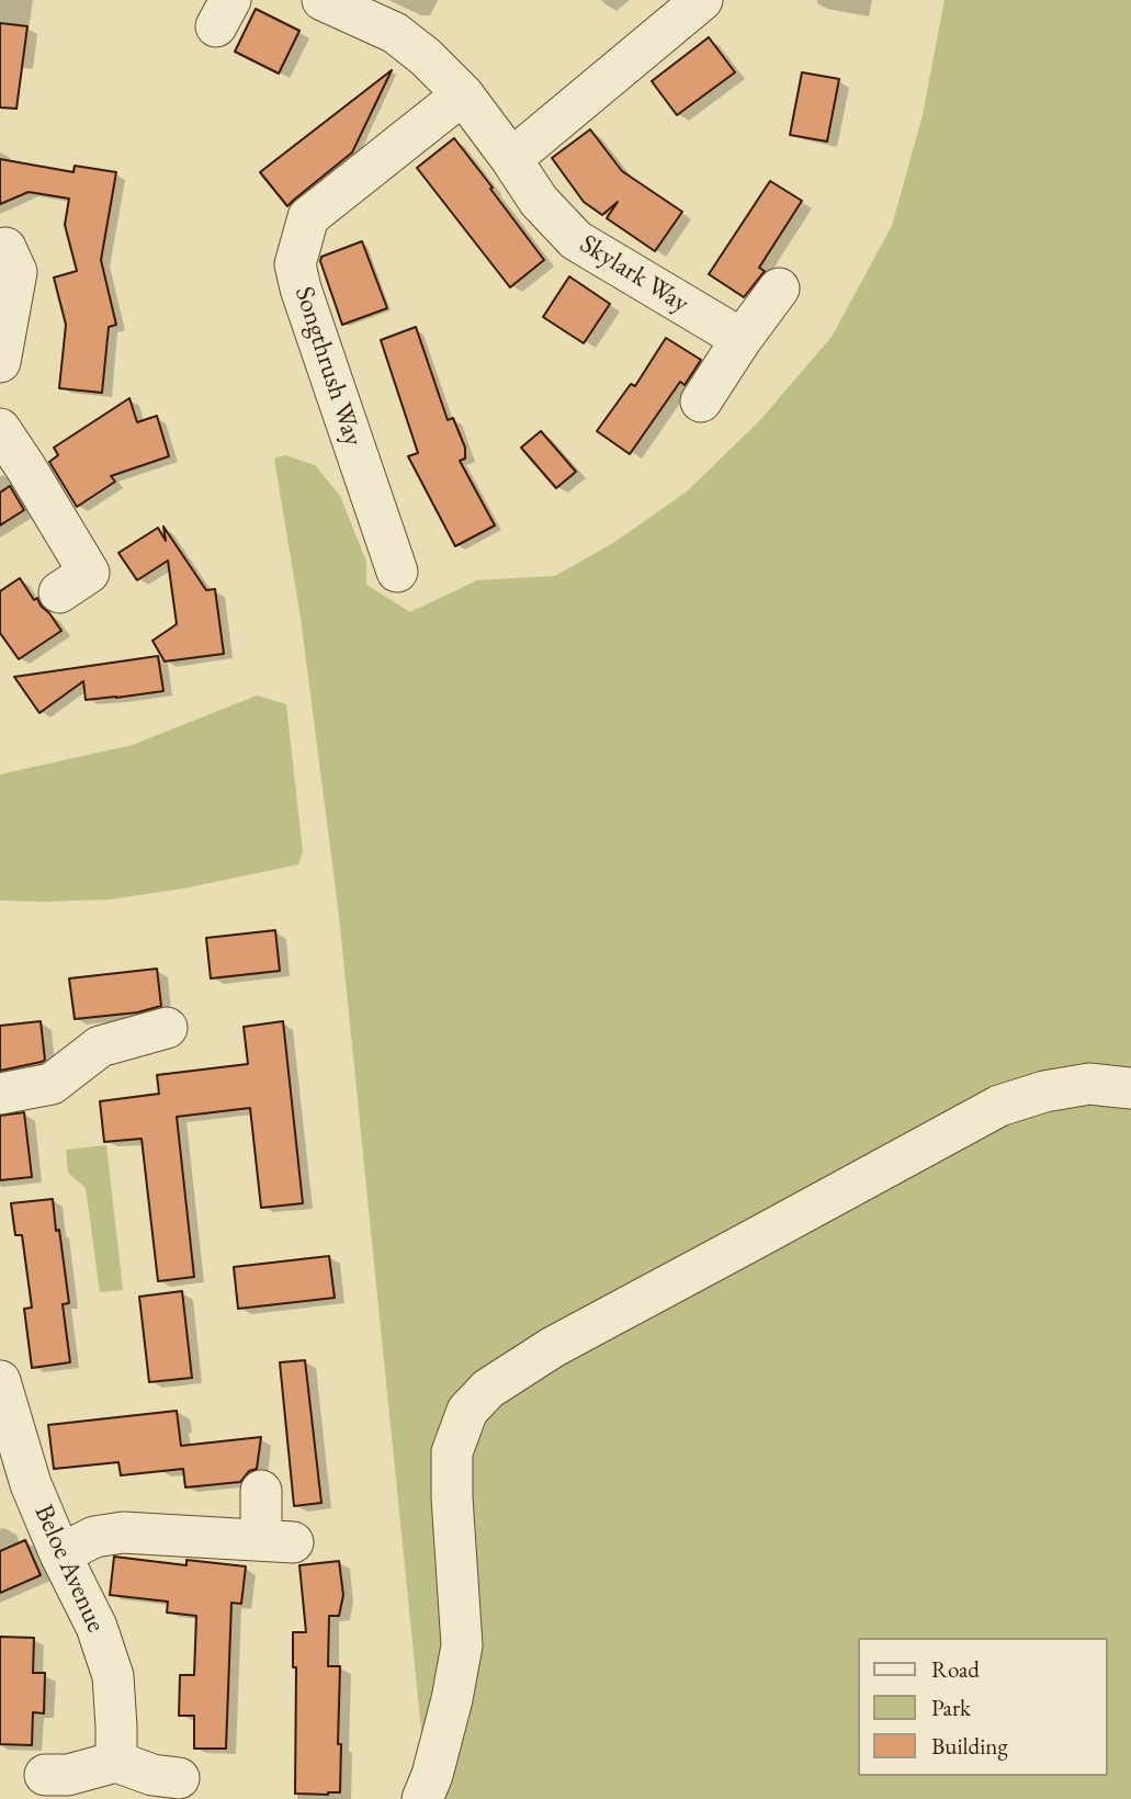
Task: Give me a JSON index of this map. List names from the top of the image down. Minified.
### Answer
{"streets":{"street":["Skylark Way","Songthrush Way","Beloe Avenue"]},"crossings":[["Skylark Way","Songthrush Way"]],"legend":["Road","Park","Building"]}
